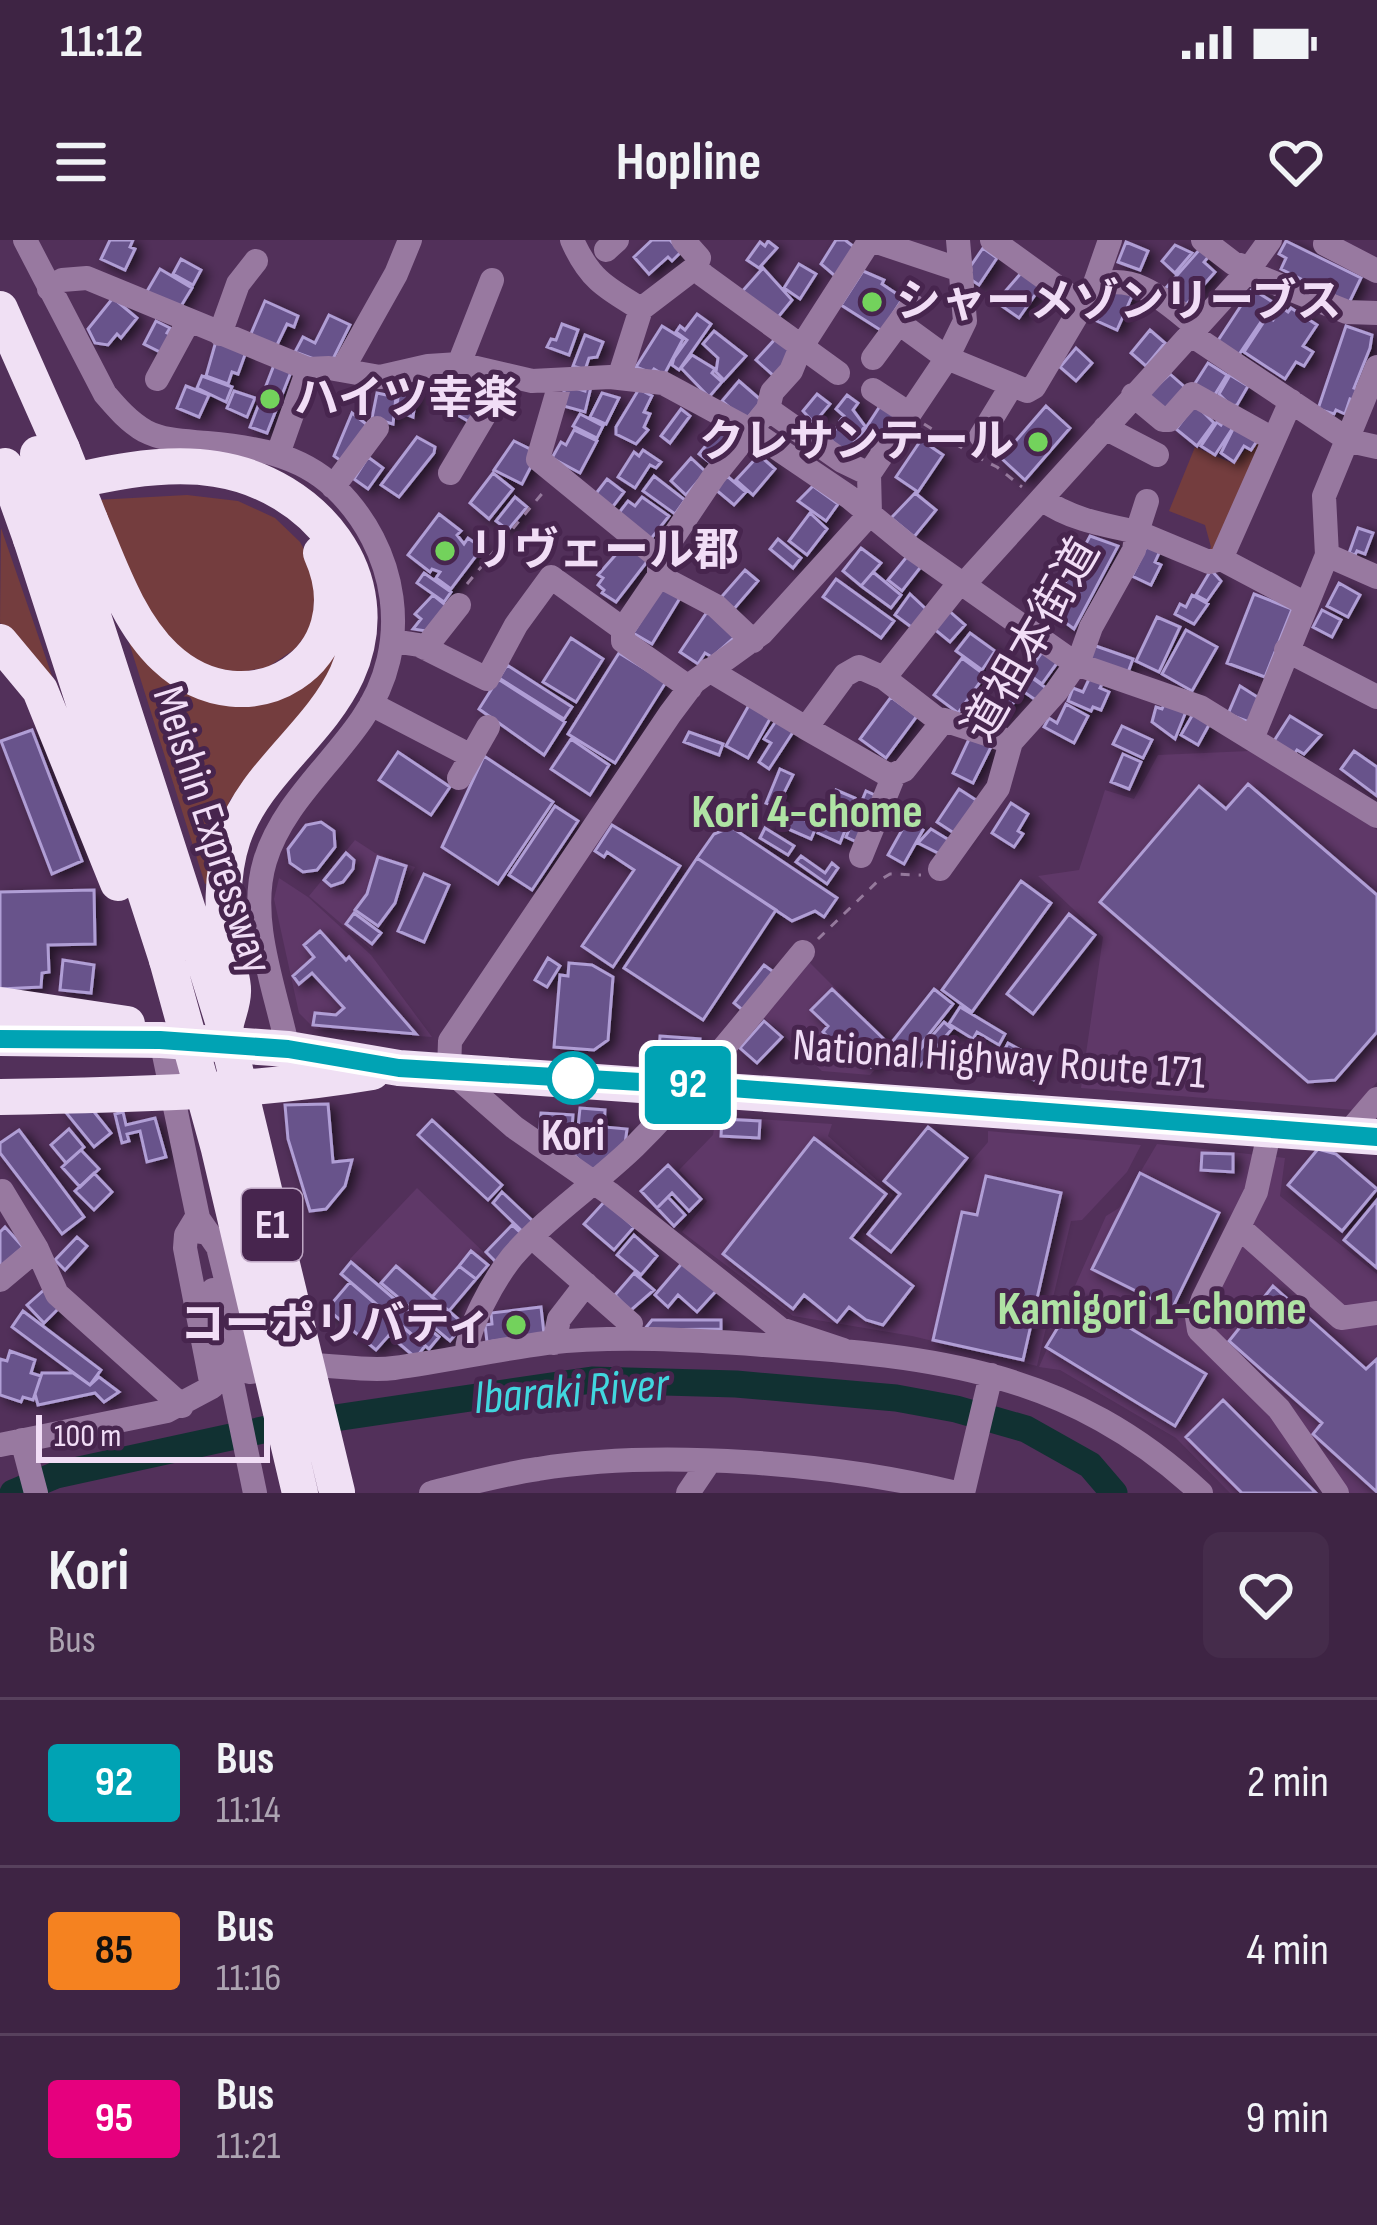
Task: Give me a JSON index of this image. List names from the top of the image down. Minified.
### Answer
{"streets":{"highway":["Meishin Expressway","National Highway Route 171","E1"],"street":["道祖本街道"]},"districts":["Kori 4-chome","Kamigori 1-chome"],"water":["Ibaraki River"],"places":["シャーメゾンリーブス","ハイツ幸楽","クレサンテール","リヴェール郡","Kori","コーポリバティ"],"lines":["bus line 92"],"scale_bar":"100 m","page":{"status":"11:12","header":"Hopline","on_map":"92","scale":"100 m","heading":["Kori","Bus"],"list":[{"mark":"92","name":"Bus","note":"11:14","value":"2 min"},{"mark":"85","name":"Bus","note":"11:16","value":"4 min"},{"mark":"95","name":"Bus","note":"11:21","value":"9 min"}]}}
